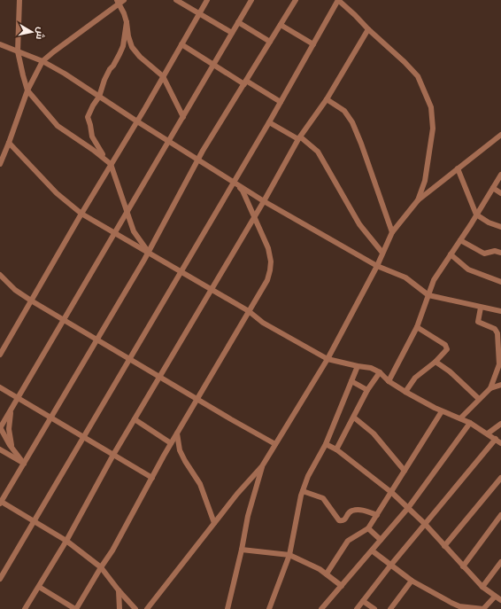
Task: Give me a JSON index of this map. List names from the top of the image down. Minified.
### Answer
{"north":"right"}
